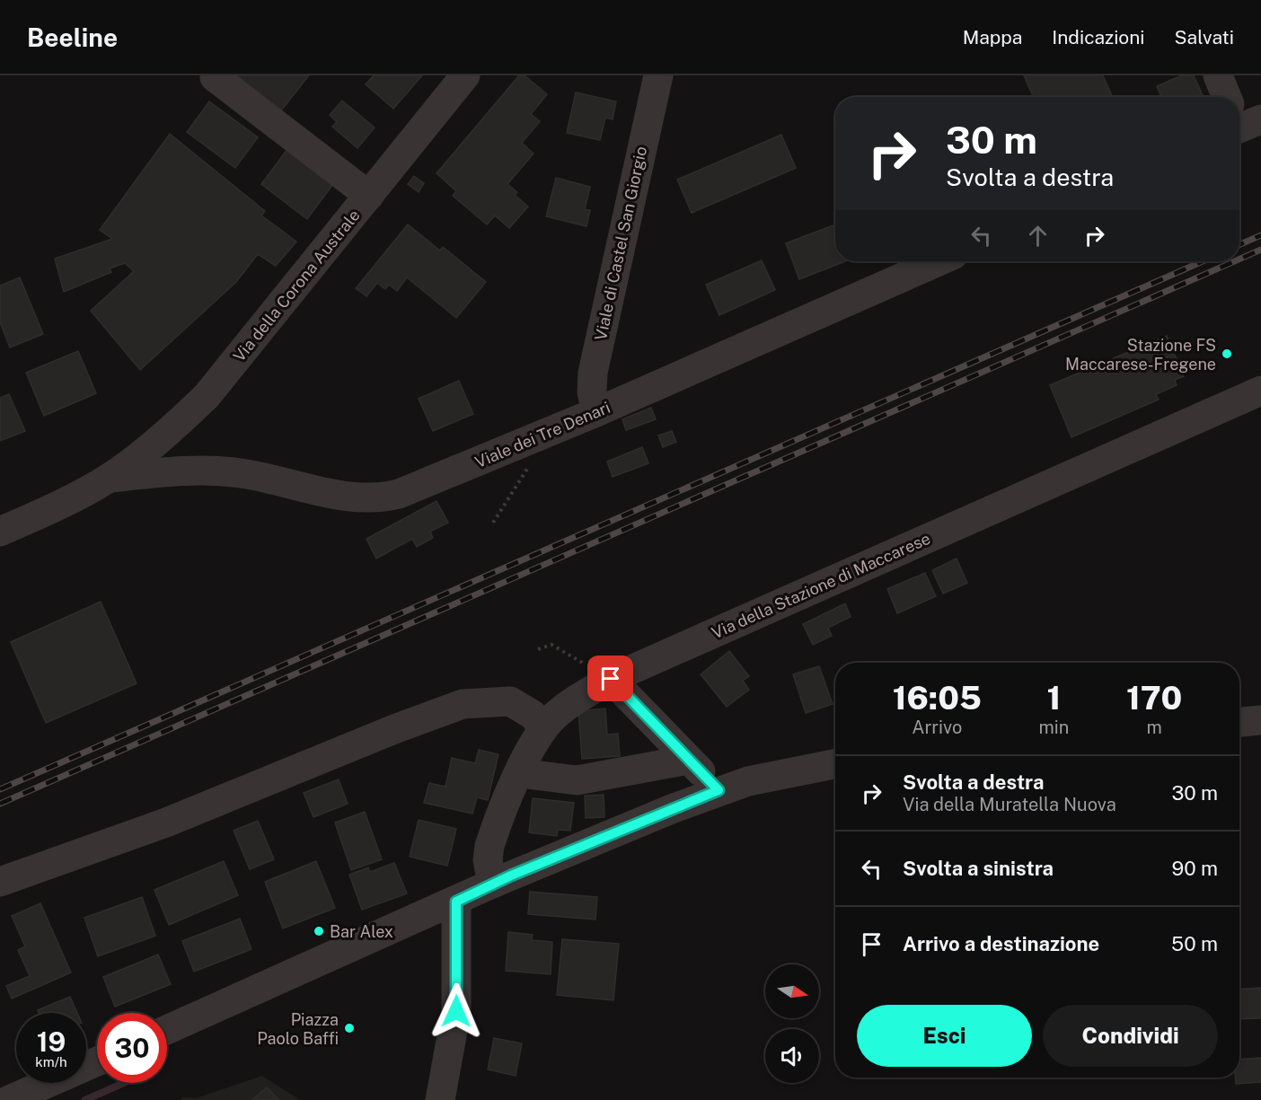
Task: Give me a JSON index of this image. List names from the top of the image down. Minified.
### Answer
{"streets":{"street":["Viale di Castel San Giorgio","Via della Corona Australe","Viale dei Tre Denari","Via della Stazione di Maccarese"]},"crossings":[["Viale di Castel San Giorgio","Viale dei Tre Denari"],["Via della Corona Australe","Viale dei Tre Denari"]],"places":["Stazione FS Maccarese-Fregene","Bar Alex","Piazza Paolo Baffi"],"north":"right","page":{"header":"Beeline","nav":["Mappa","Indicazioni","Salvati"],"turn":["30 m","Svolta a destra"],"eta":["16:05","Arrivo","1","min","170","m"],"list":[{"name":"Svolta a destra","note":"Via della Muratella Nuova","value":"30 m"},{"name":"Svolta a sinistra","value":"90 m"},{"name":"Arrivo a destinazione","value":"50 m"}],"buttons":["Esci","Condividi"],"speed":"19 km/h","limit":"30"}}
